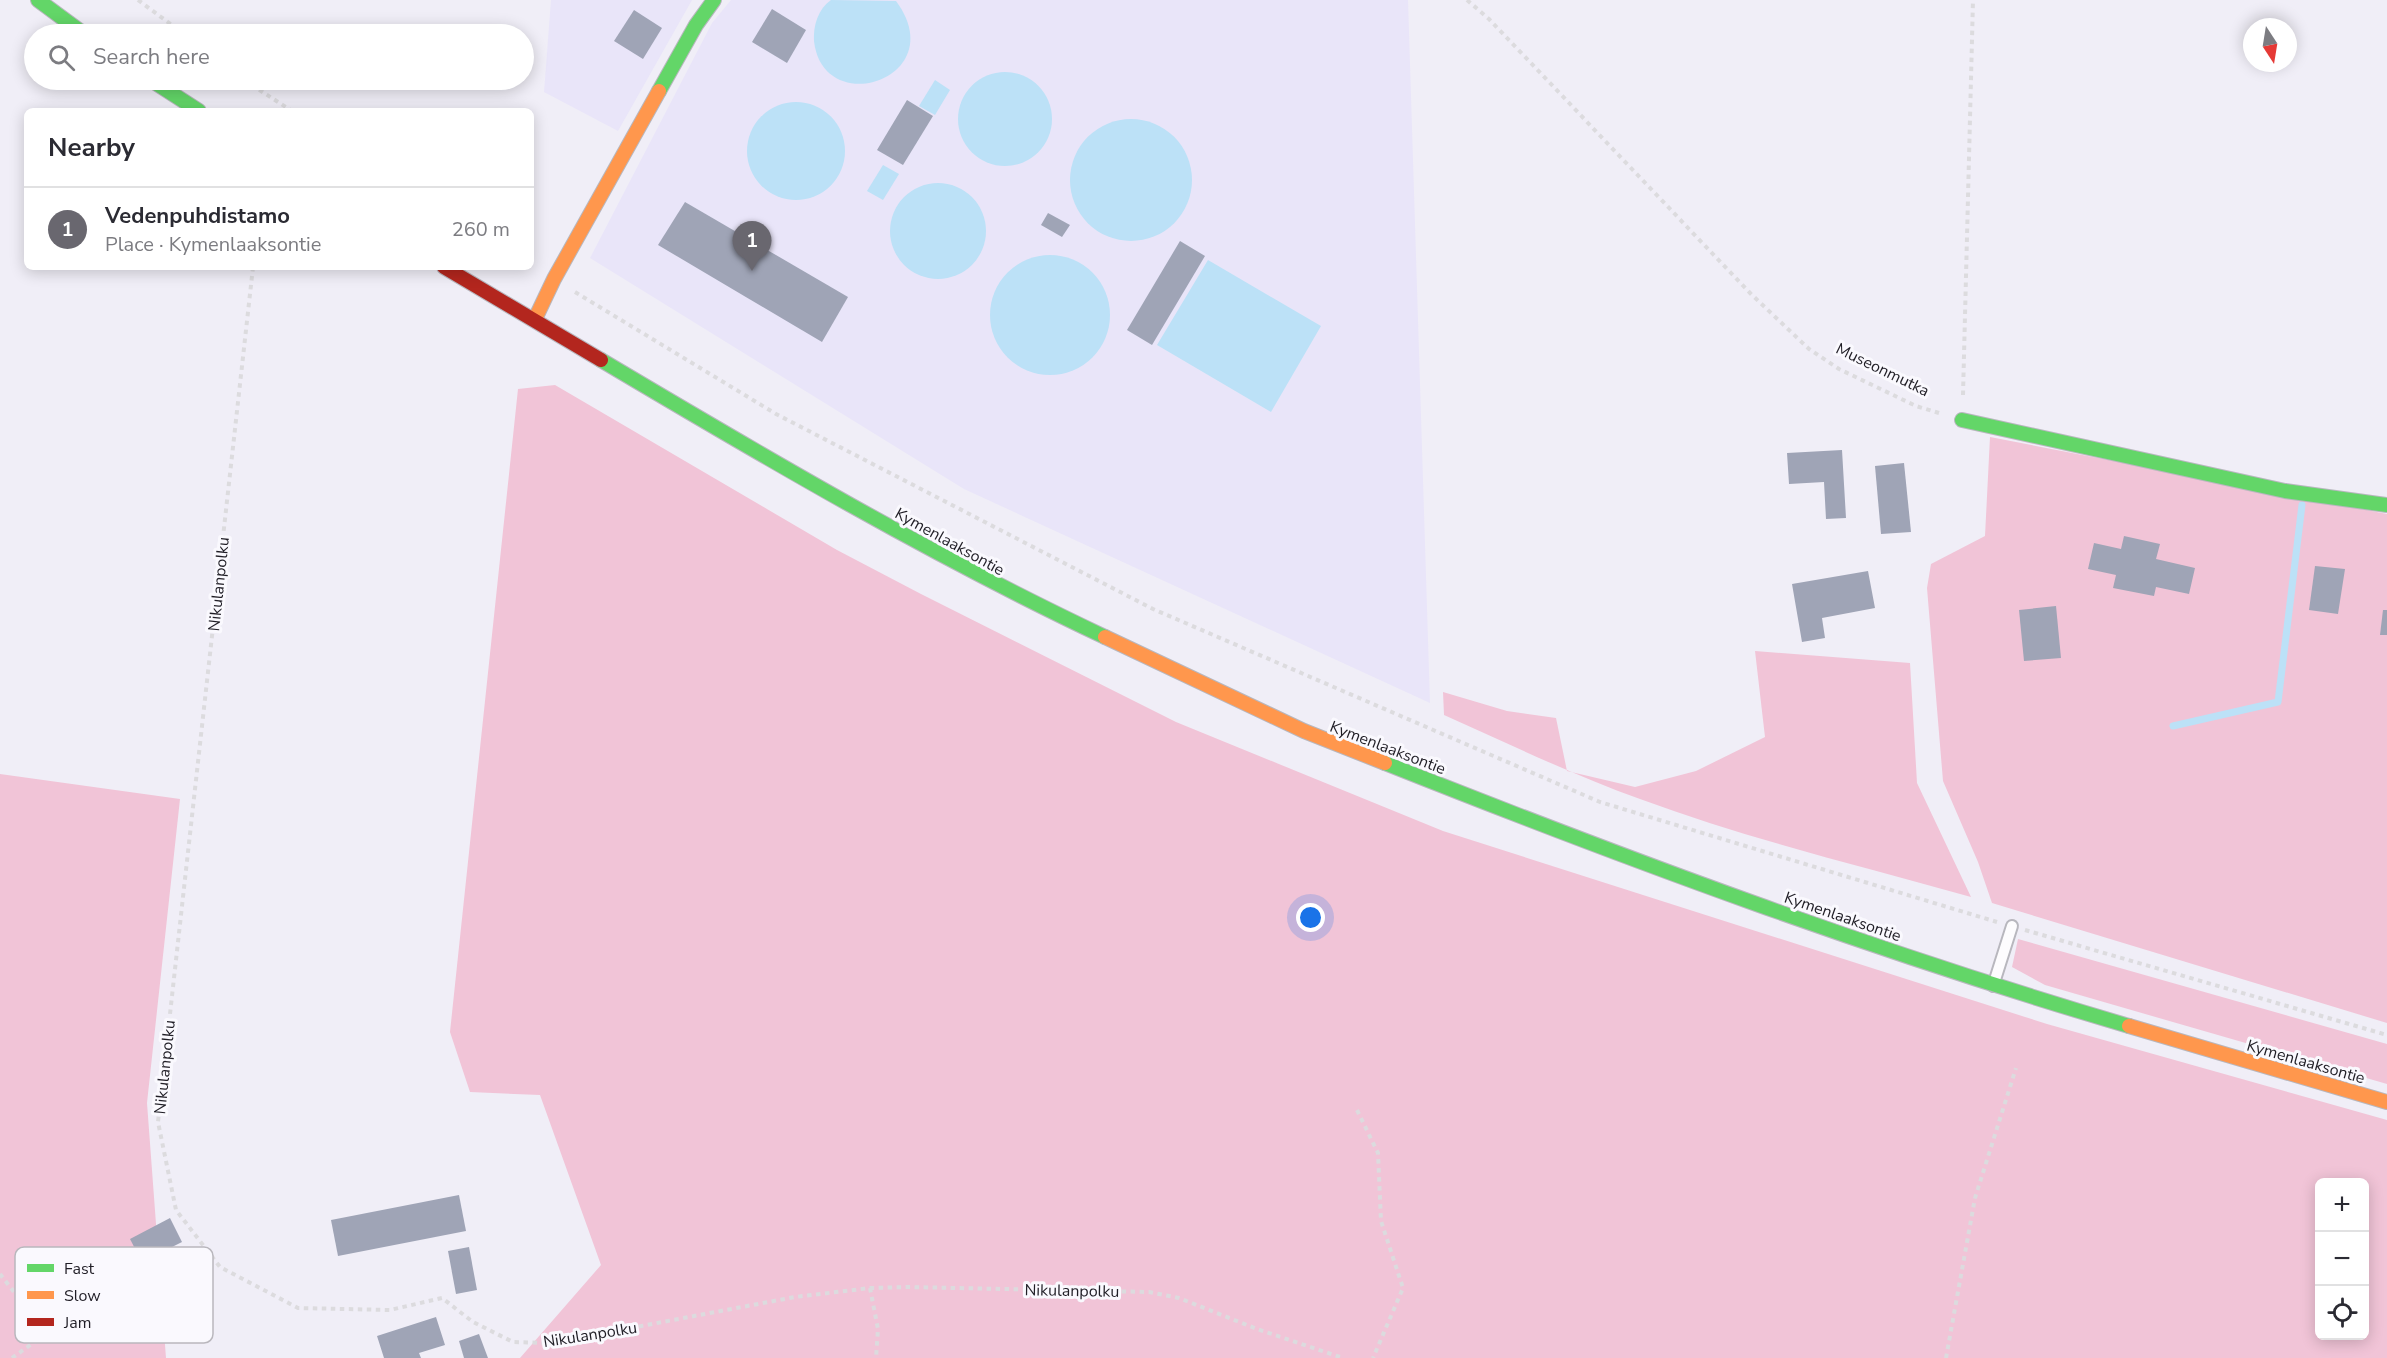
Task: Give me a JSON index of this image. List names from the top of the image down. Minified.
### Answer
{"streets":{"main road":["Kymenlaaksontie"],"path":["Museonmutka","Nikulanpolku"]},"legend":["Fast","Slow","Jam"],"north":"bottom","page":{"search":"Search here","heading":"Nearby","list":[{"mark":"1","name":"Vedenpuhdistamo","note":"Place · Kymenlaaksontie","value":"260 m"}],"pins":"1","map_buttons":["+","−"]}}
